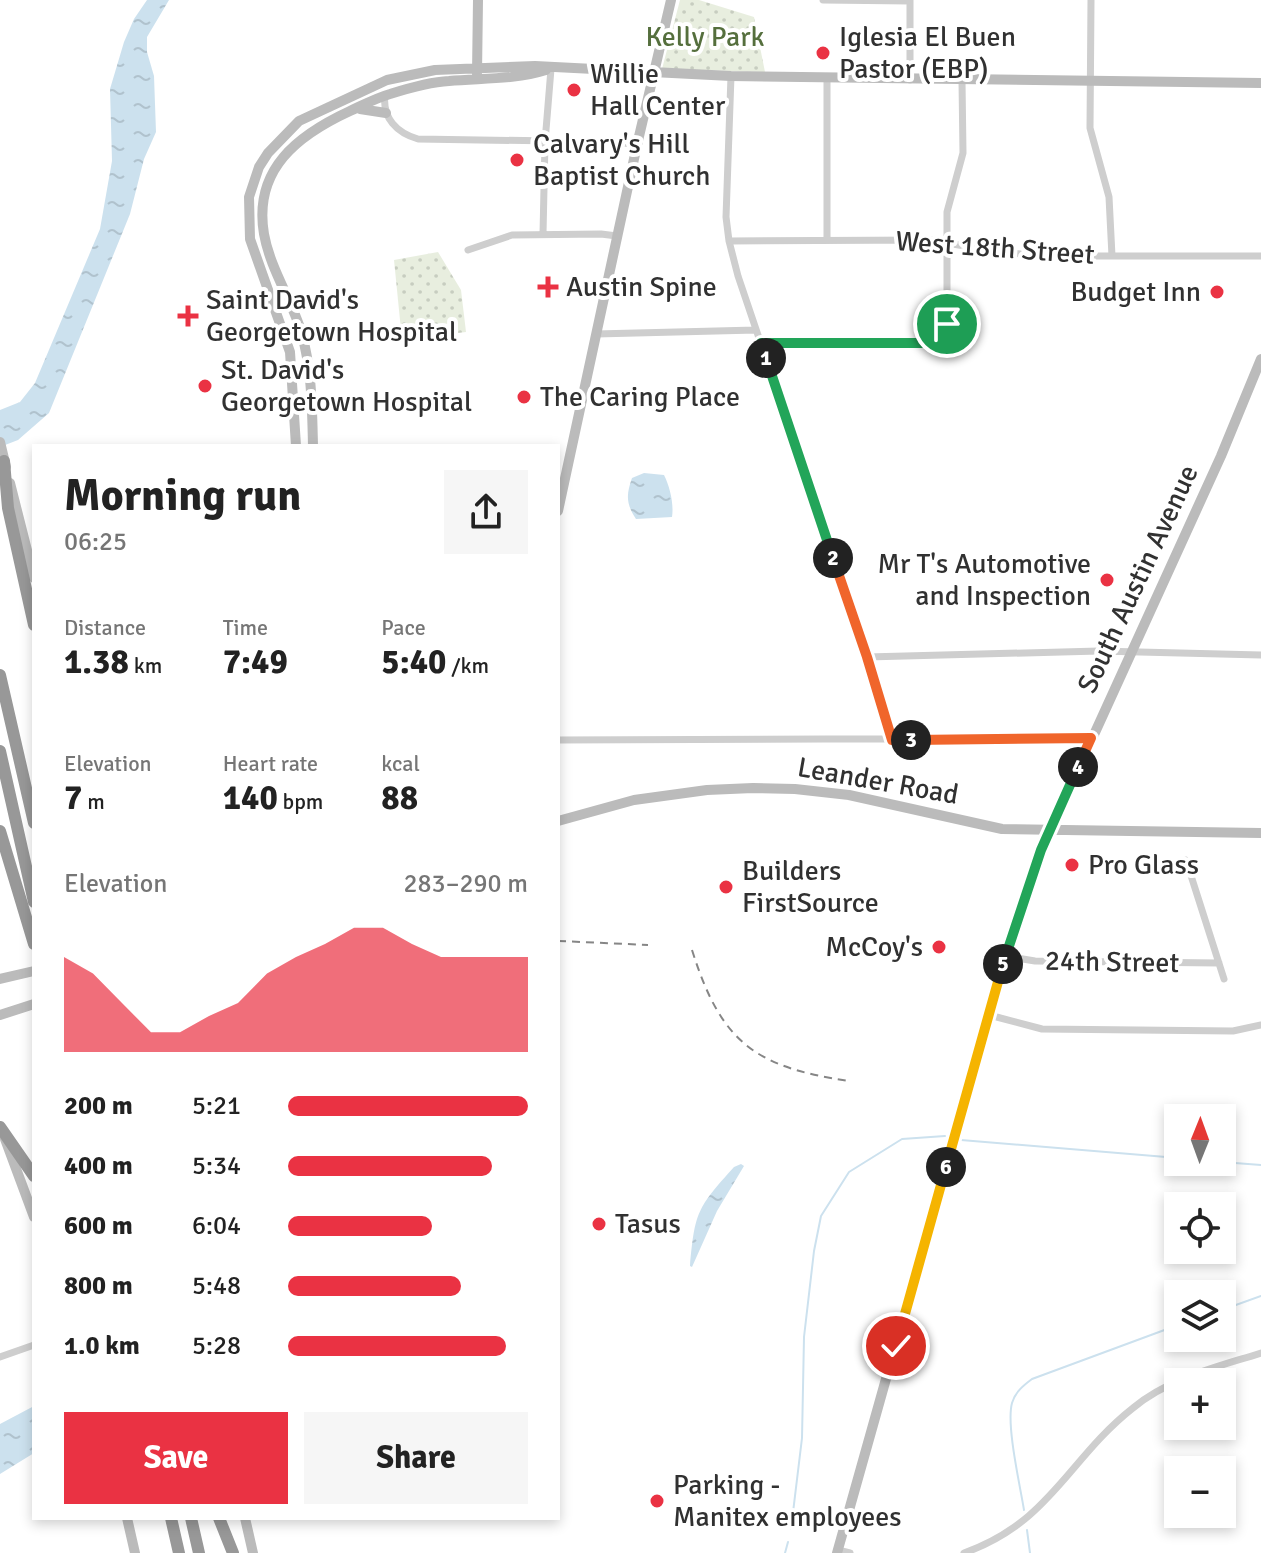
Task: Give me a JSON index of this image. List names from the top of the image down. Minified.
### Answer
{"streets":{"street":["West 18th Street","South Austin Avenue","Leander Road","24th Street"]},"crossings":[["South Austin Avenue","Leander Road"],["South Austin Avenue","24th Street"]],"parks":["Kelly Park"],"places":{"other":["Iglesia El Buen Pastor (EBP)","Willie Hall Center","Calvary's Hill Baptist Church","Budget Inn","St. David's Georgetown Hospital","The Caring Place","Mr T's Automotive and Inspection","Pro Glass","Builders FirstSource","McCoy's","Tasus","Parking - Manitex employees"],"health":["Austin Spine","Saint David's Georgetown Hospital"]},"north":"top","page":{"pins":["1","2","3","4","5","6"],"heading":["Morning run","06:25"],"stats":[["Distance","1.38 km"],["Time","7:49"],["Pace","5:40 /km"],["Elevation","7 m"],["Heart rate","140 bpm"],["kcal","88"]],"chart":["Elevation","283–290 m"],"list":[{"name":"200 m","note":"5:21"},{"name":"400 m","note":"5:34"},{"name":"600 m","note":"6:04"},{"name":"800 m","note":"5:48"},{"name":"1.0 km","note":"5:28"}],"map_buttons":["+","−"],"buttons":["Save","Share"]}}
